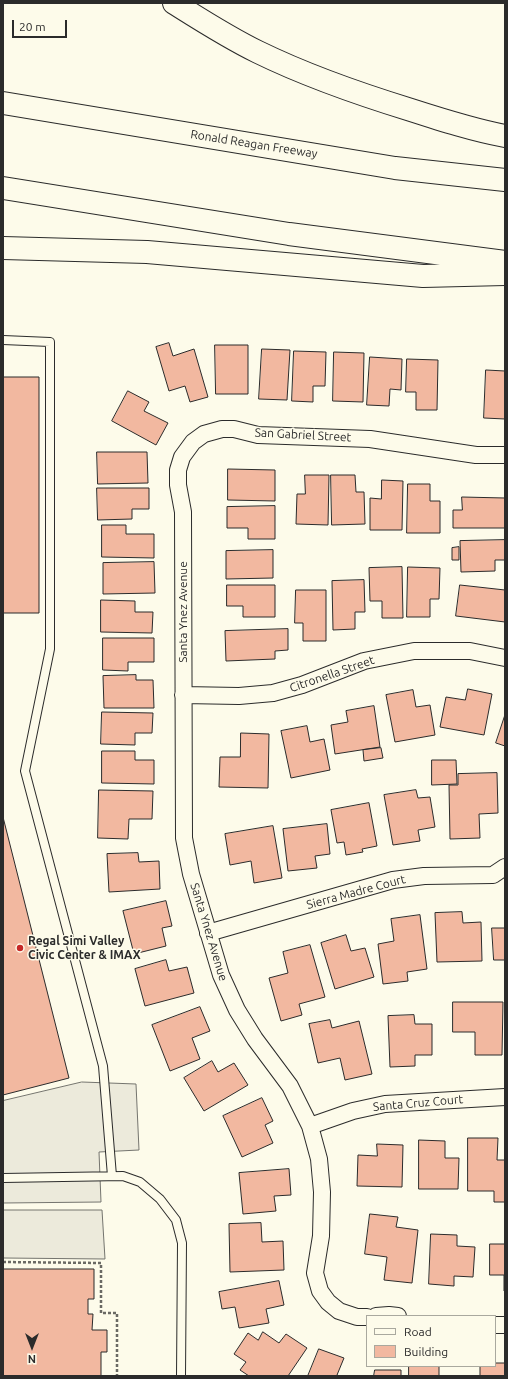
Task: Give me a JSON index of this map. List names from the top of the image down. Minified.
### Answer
{"streets":{"highway":["Ronald Reagan Freeway"],"street":["San Gabriel Street","Santa Ynez Avenue","Citronella Street","Sierra Madre Court","Santa Cruz Court"]},"crossings":[["San Gabriel Street","Santa Ynez Avenue"],["Santa Ynez Avenue","Citronella Street"],["Santa Ynez Avenue","Sierra Madre Court"],["Santa Ynez Avenue","Santa Cruz Court"]],"places":["Regal Simi Valley Civic Center & IMAX"],"legend":["Road","Building"],"scale_bar":"20 m","north":"bottom"}
